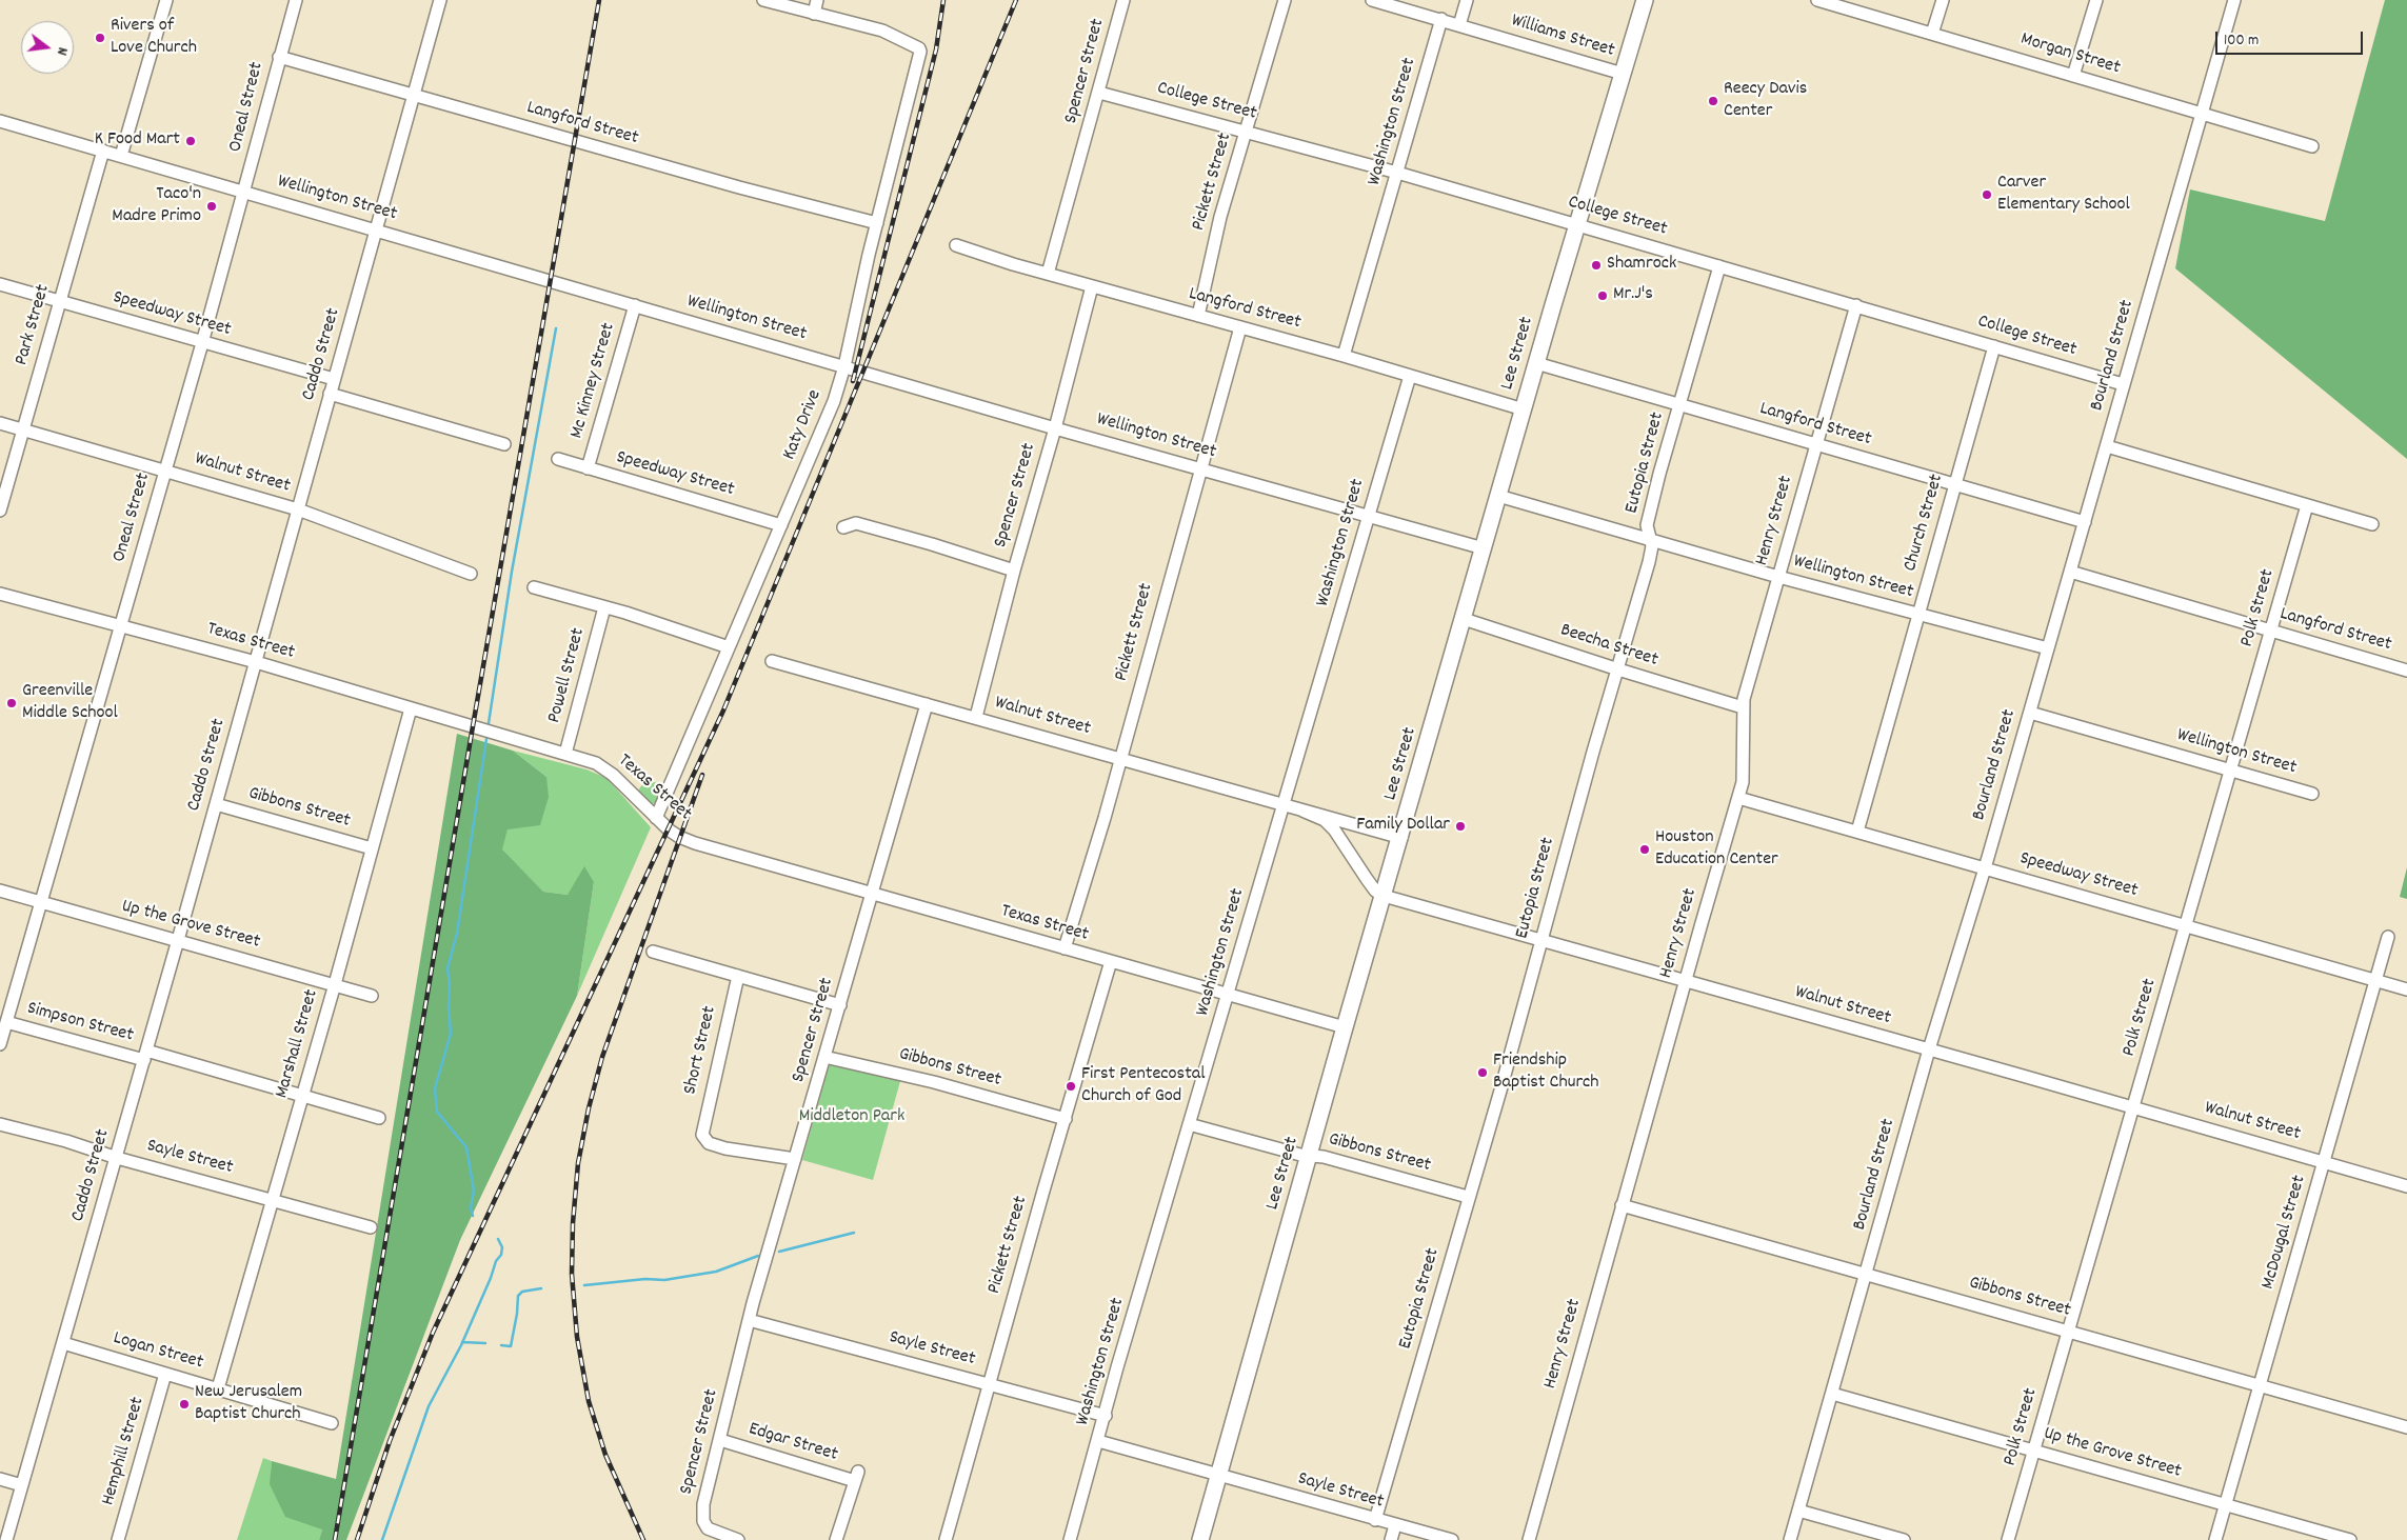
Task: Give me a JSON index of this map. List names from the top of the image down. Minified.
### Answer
{"streets":{"main road":["Lee Street"],"street":["Williams Street","Morgan Street","Spencer Street","College Street","Oneal Street","Washington Street","Langford Street","Pickett Street","Wellington Street","Speedway Street","Park Street","Caddo Street","Bourland Street","Mc Kinney Street","Katy Drive","Eutopia Street","Walnut Street","Henry Street","Church Street","Polk Street","Texas Street","Beecha Street","Powell Street","Gibbons Street","Up the Grove Street","Simpson Street","Marshall Street","Short Street","Sayle Street","McDougal Street","Logan Street","Edgar Street","Hemphill Street"]},"crossings":[["Williams Street","Washington Street"],["Williams Street","Lee Street"],["Morgan Street","Bourland Street"],["Spencer Street","College Street"],["Spencer Street","Langford Street"],["Spencer Street","Wellington Street"],["Spencer Street","Walnut Street"],["Spencer Street","Texas Street"],["Spencer Street","Gibbons Street"],["Spencer Street","Short Street"],["Spencer Street","Sayle Street"],["Spencer Street","Edgar Street"],["College Street","Washington Street"],["College Street","Pickett Street"],["College Street","Lee Street"],["College Street","Bourland Street"],["College Street","Eutopia Street"],["College Street","Henry Street"],["College Street","Church Street"],["Oneal Street","Langford Street"],["Oneal Street","Wellington Street"],["Oneal Street","Speedway Street"],["Oneal Street","Walnut Street"],["Oneal Street","Texas Street"],["Oneal Street","Up the Grove Street"],["Oneal Street","Simpson Street"],["Washington Street","Langford Street"],["Washington Street","Wellington Street"],["Washington Street","Walnut Street"],["Washington Street","Texas Street"],["Washington Street","Gibbons Street"],["Washington Street","Sayle Street"],["Langford Street","Pickett Street"],["Langford Street","Lee Street"],["Langford Street","Caddo Street"],["Langford Street","Bourland Street"],["Langford Street","Katy Drive"],["Langford Street","Eutopia Street"],["Langford Street","Henry Street"],["Langford Street","Church Street"],["Langford Street","Polk Street"],["Pickett Street","Wellington Street"],["Pickett Street","Walnut Street"],["Pickett Street","Texas Street"],["Pickett Street","Gibbons Street"],["Pickett Street","Sayle Street"],["Wellington Street","Park Street"],["Wellington Street","Lee Street"],["Wellington Street","Caddo Street"],["Wellington Street","Bourland Street"],["Wellington Street","Mc Kinney Street"],["Wellington Street","Katy Drive"],["Wellington Street","Eutopia Street"],["Wellington Street","Henry Street"],["Wellington Street","Church Street"],["Wellington Street","Polk Street"],["Speedway Street","Park Street"],["Speedway Street","Caddo Street"],["Speedway Street","Bourland Street"],["Speedway Street","Mc Kinney Street"],["Speedway Street","Katy Drive"],["Speedway Street","Henry Street"],["Speedway Street","Church Street"],["Speedway Street","Polk Street"],["Speedway Street","McDougal Street"],["Park Street","Walnut Street"],["Lee Street","Walnut Street"],["Lee Street","Texas Street"],["Lee Street","Beecha Street"],["Lee Street","Gibbons Street"],["Lee Street","Sayle Street"],["Caddo Street","Walnut Street"],["Caddo Street","Texas Street"],["Caddo Street","Gibbons Street"],["Caddo Street","Up the Grove Street"],["Caddo Street","Simpson Street"],["Caddo Street","Sayle Street"],["Caddo Street","Logan Street"],["Bourland Street","Walnut Street"],["Bourland Street","Gibbons Street"],["Bourland Street","Up the Grove Street"],["Katy Drive","Texas Street"],["Eutopia Street","Walnut Street"],["Eutopia Street","Beecha Street"],["Eutopia Street","Gibbons Street"],["Eutopia Street","Sayle Street"],["Walnut Street","Henry Street"],["Walnut Street","Polk Street"],["Walnut Street","McDougal Street"],["Henry Street","Beecha Street"],["Henry Street","Gibbons Street"],["Polk Street","Gibbons Street"],["Polk Street","Up the Grove Street"],["Texas Street","Powell Street"],["Texas Street","Marshall Street"],["Gibbons Street","Marshall Street"],["Gibbons Street","McDougal Street"],["Up the Grove Street","Marshall Street"],["Up the Grove Street","McDougal Street"],["Simpson Street","Marshall Street"],["Marshall Street","Sayle Street"],["Marshall Street","Logan Street"],["Logan Street","Hemphill Street"]],"parks":["Middleton Park"],"places":["Rivers of Love Church","Reecy Davis Center","K Food Mart","Carver Elementary School","Taco'n Madre Primo","Shamrock","Mr.J's","Greenville Middle School","Family Dollar","Houston Education Center","Friendship Baptist Church","First Pentecostal Church of God","New Jerusalem Baptist Church"],"scale_bar":"100 m","north":"right"}
